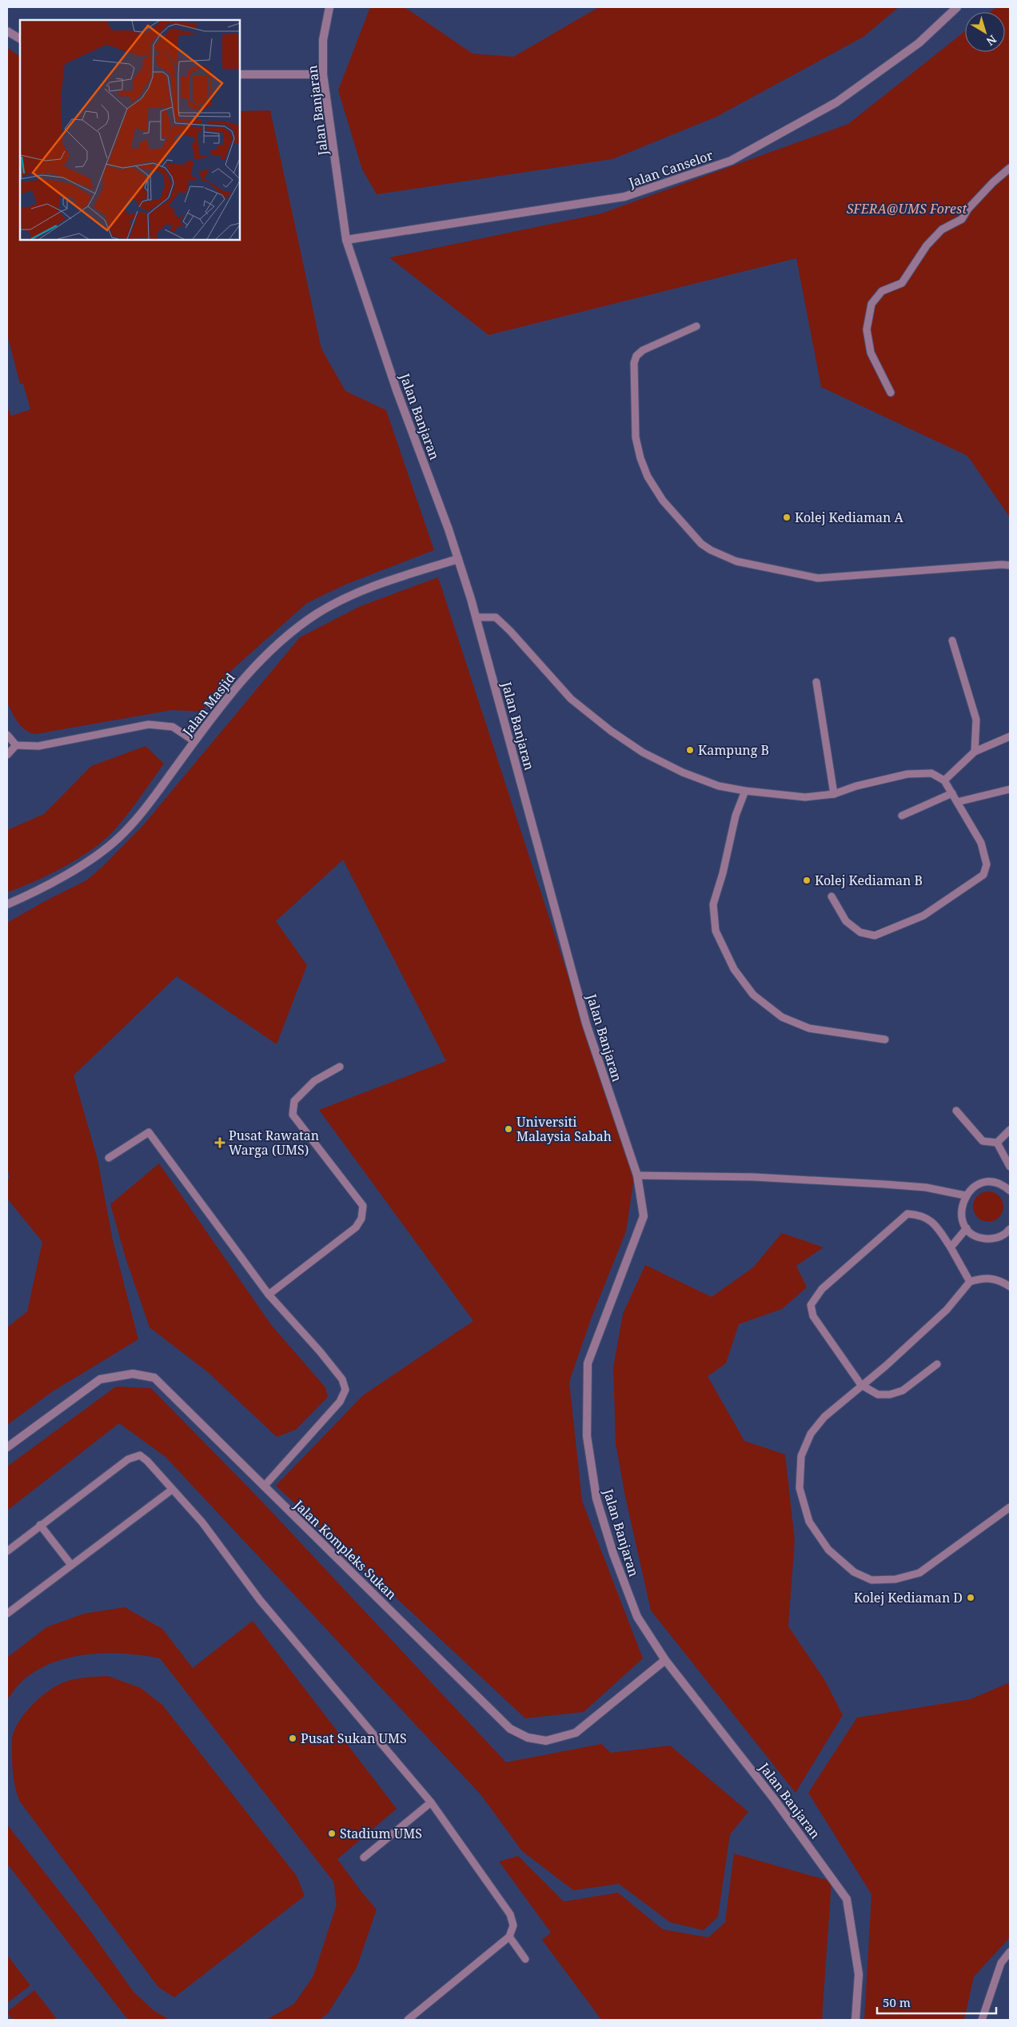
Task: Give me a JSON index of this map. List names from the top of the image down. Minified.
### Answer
{"streets":{"street":["Jalan Banjaran","Jalan Canselor","Jalan Masjid","Jalan Kompleks Sukan"]},"crossings":[["Jalan Banjaran","Jalan Canselor"],["Jalan Banjaran","Jalan Masjid"],["Jalan Banjaran","Jalan Kompleks Sukan"]],"parks":["SFERA@UMS Forest"],"places":{"other":["Kolej Kediaman A","Kampung B","Kolej Kediaman B","Universiti Malaysia Sabah","Kolej Kediaman D","Pusat Sukan UMS","Stadium UMS"],"health":["Pusat Rawatan Warga (UMS)"]},"scale_bar":"50 m","north":"bottom right"}
